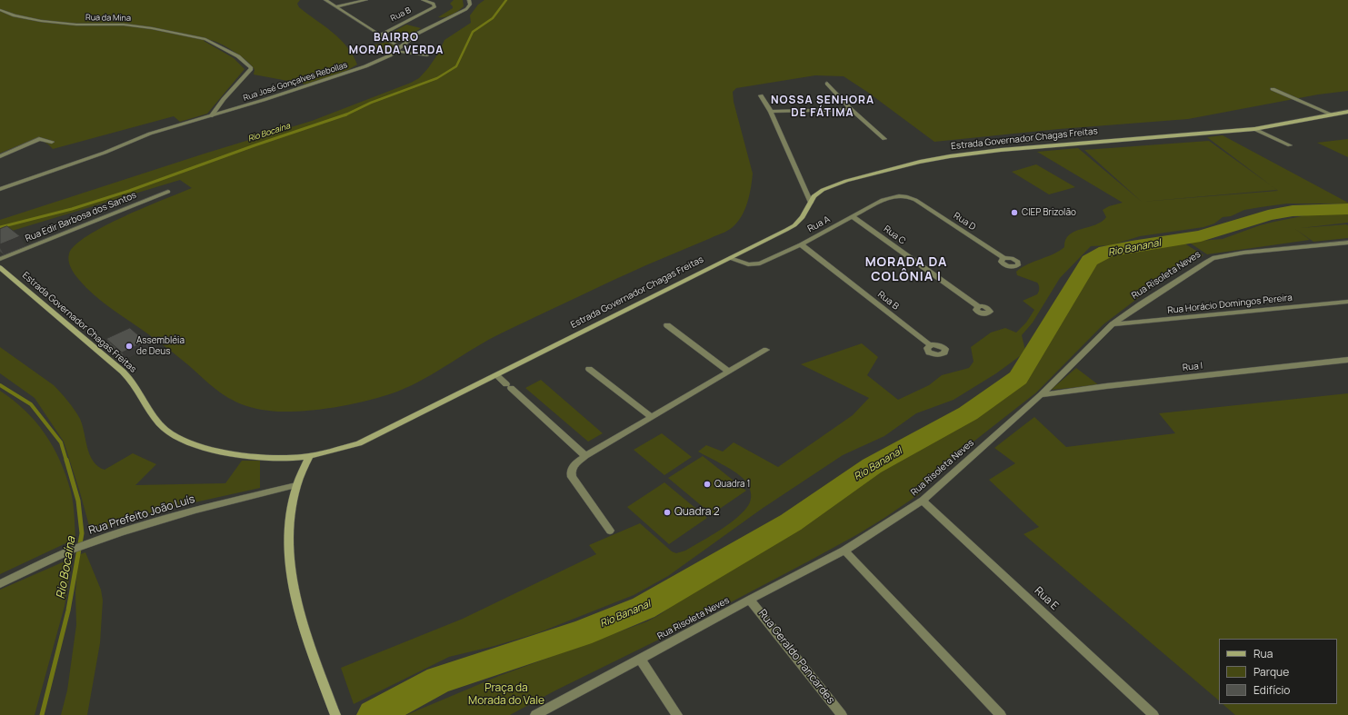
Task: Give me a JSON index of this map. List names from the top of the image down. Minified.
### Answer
{"streets":{"main road":["Estrada Governador Chagas Freitas"],"street":["Rua B","Rua da Mina","Rua José Gonçalves Rebollas","Rua Edir Barbosa dos Santos","Rua D","Rua A","Rua C","Rua Risoleta Neves","Rua Horácio Domingos Pereira","Rua I","Rua Prefeito João Luís","Rua E","Rua Geraldo Pancardes"]},"crossings":[["Rua B","Rua A"],["Rua da Mina","Rua José Gonçalves Rebollas"],["Estrada Governador Chagas Freitas","Rua A"],["Rua D","Rua A"],["Rua A","Rua C"],["Rua Risoleta Neves","Rua Horácio Domingos Pereira"],["Rua Risoleta Neves","Rua I"],["Rua Risoleta Neves","Rua E"],["Rua Risoleta Neves","Rua Geraldo Pancardes"]],"districts":["BAIRRO MORADA VERDA","NOSSA SENHORA DE FÁTIMA","MORADA DA COLÔNIA I"],"water":["Rio Bocaína","Rio Bananal"],"parks":["Praça da Morada do Vale"],"places":["CIEP Brizolão","Assembléia de Deus","Quadra 1","Quadra 2"],"legend":["Rua","Parque","Edifício"]}
